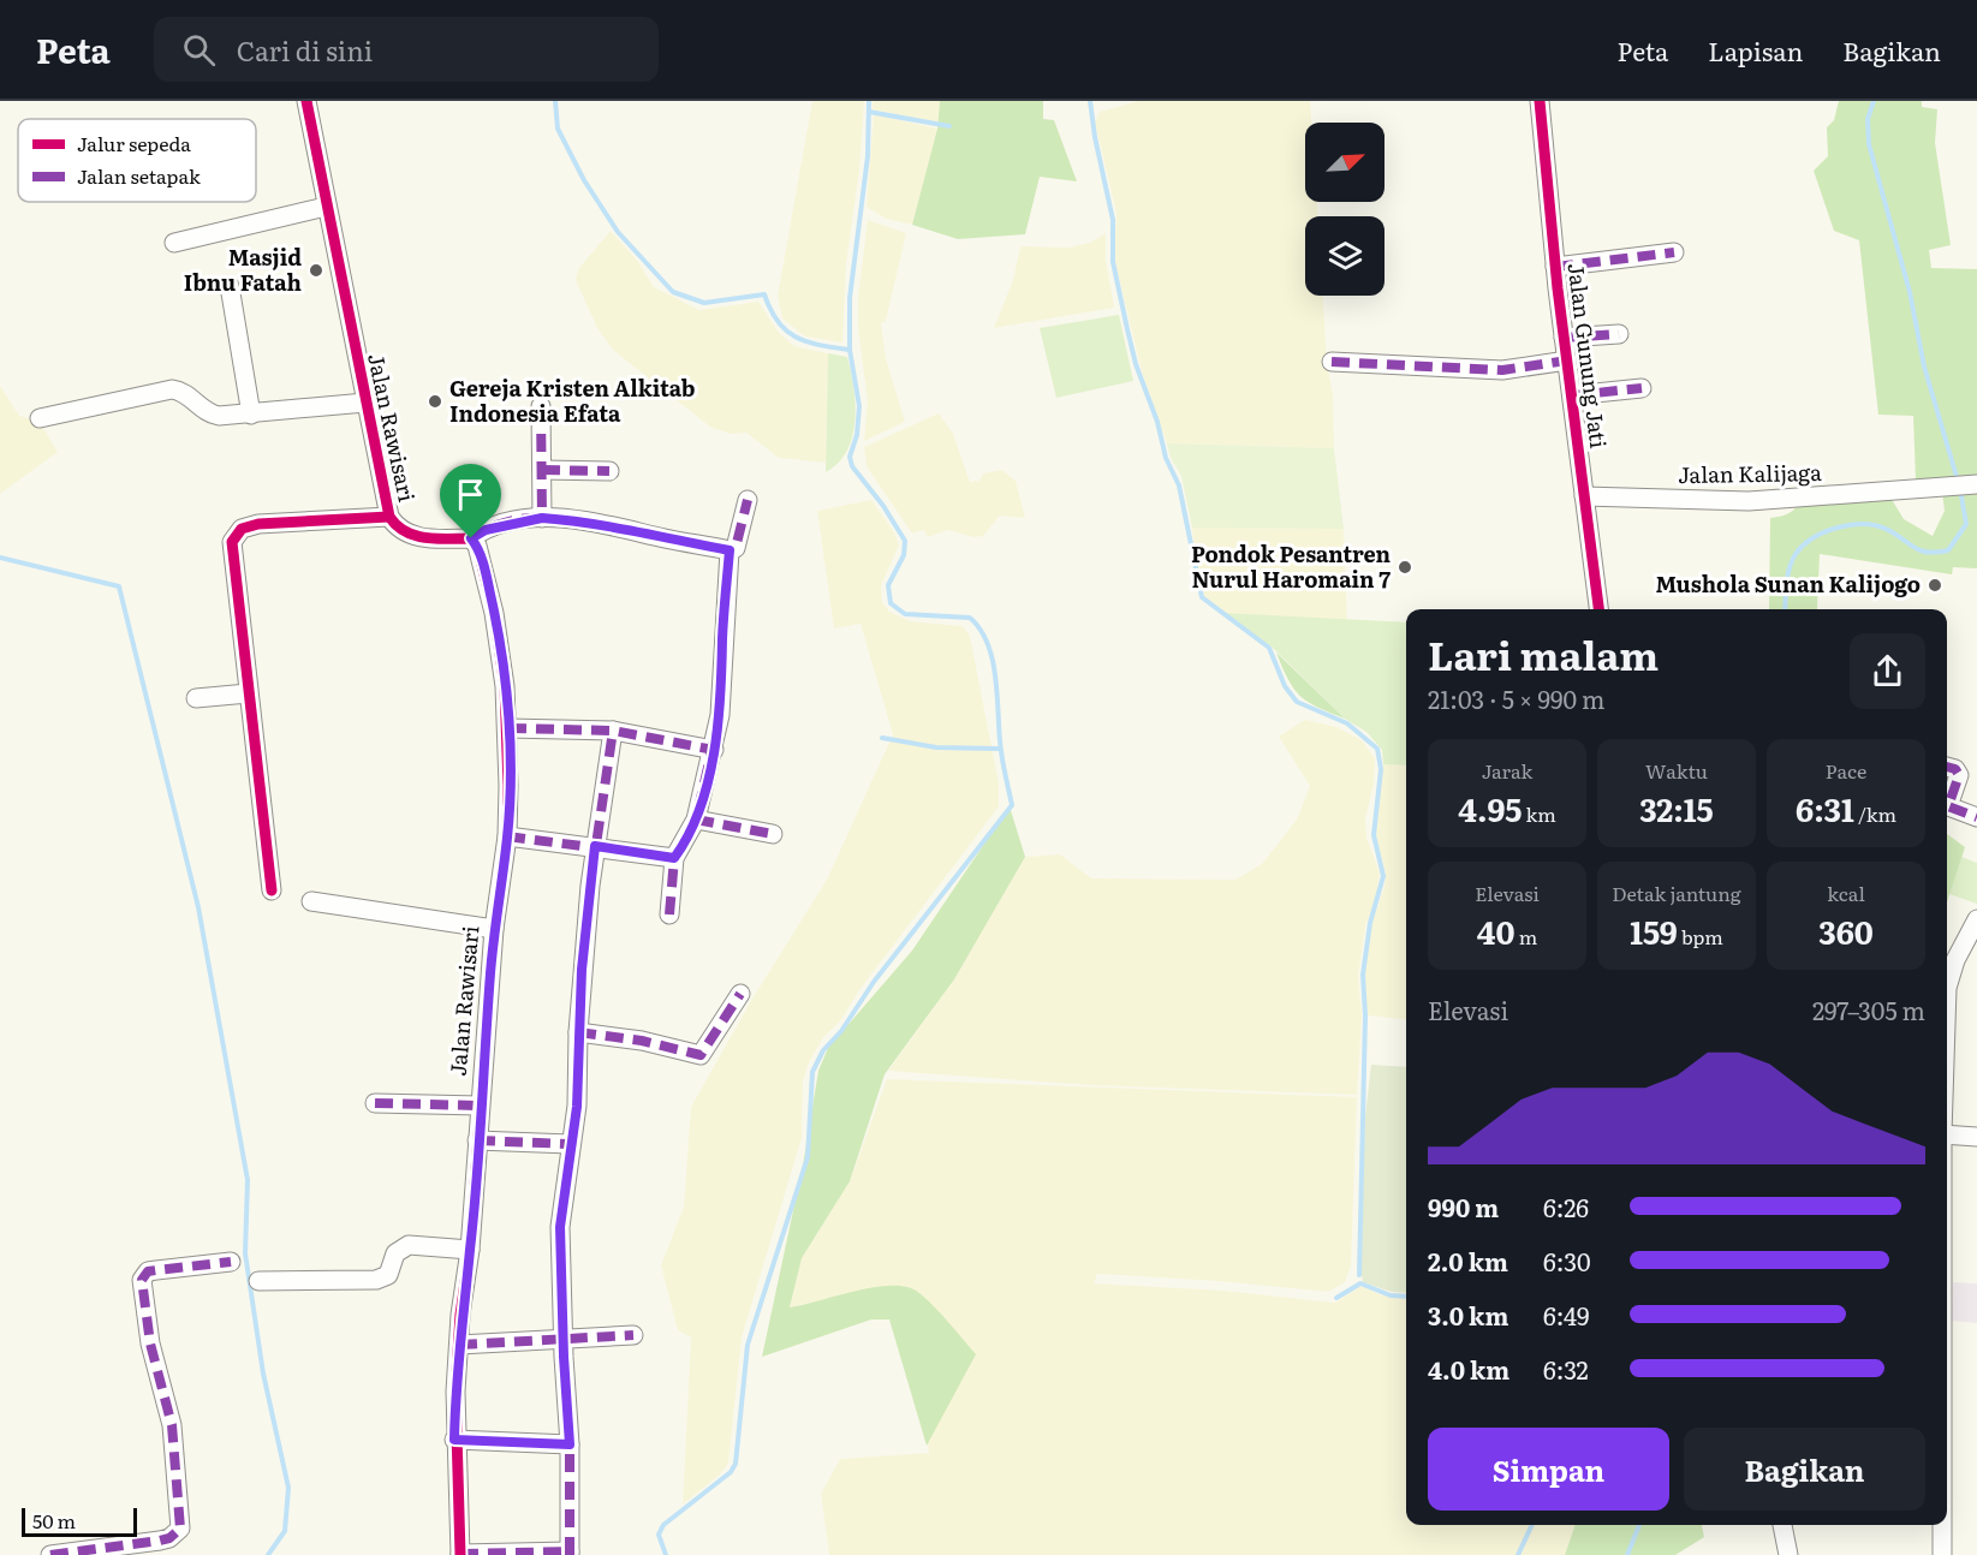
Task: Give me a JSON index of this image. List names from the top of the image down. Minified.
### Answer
{"streets":{"street":["Jalan Gunung Jati","Jalan Rawisari","Jalan Kalijaga"]},"crossings":[["Jalan Gunung Jati","Jalan Kalijaga"]],"places":["Masjid Ibnu Fatah","Gereja Kristen Alkitab Indonesia Efata","Pondok Pesantren Nurul Haromain 7","Mushola Sunan Kalijogo"],"legend":["Jalur sepeda","Jalan setapak"],"scale_bar":"50 m","north":"top right","page":{"header":"Peta","search":"Cari di sini","nav":["Peta","Lapisan","Bagikan"],"heading":["Lari malam","21:03 · 5 × 990 m"],"stats":[["Jarak","4.95 km"],["Waktu","32:15"],["Pace","6:31 /km"],["Elevasi","40 m"],["Detak jantung","159 bpm"],["kcal","360"]],"chart":["Elevasi","297–305 m"],"list":[{"name":"990 m","note":"6:26"},{"name":"2.0 km","note":"6:30"},{"name":"3.0 km","note":"6:49"},{"name":"4.0 km","note":"6:32"}],"buttons":["Simpan","Bagikan"],"scale":"50 m"}}
